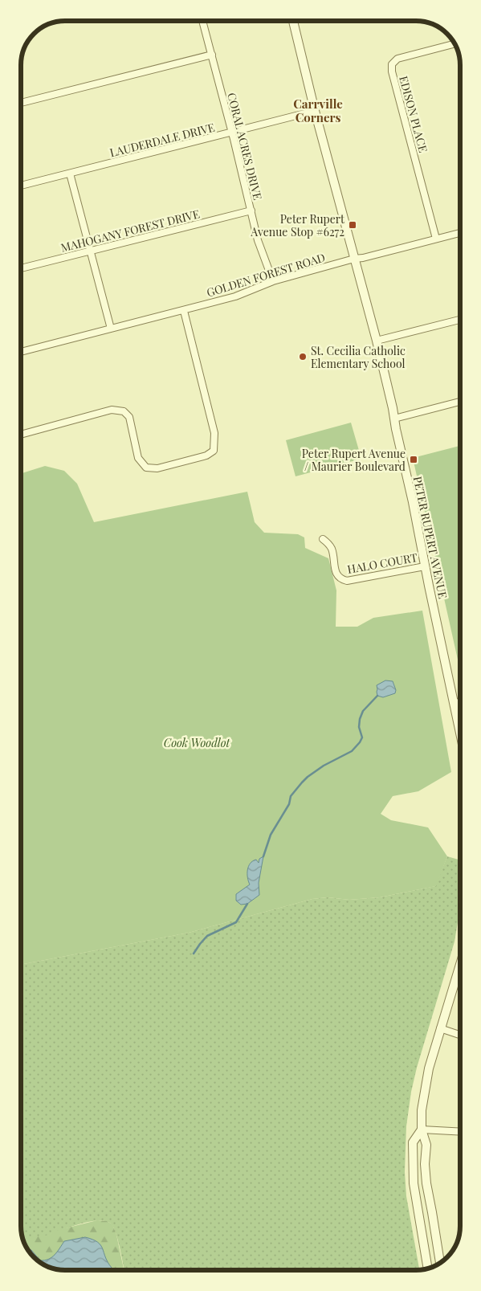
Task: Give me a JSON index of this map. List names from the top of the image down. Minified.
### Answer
{"streets":{"street":["EDISON PLACE","LAUDERDALE DRIVE","CORAL ACRES DRIVE","MAHOGANY FOREST DRIVE","GOLDEN FOREST ROAD","PETER RUPERT AVENUE","HALO COURT"]},"crossings":[["EDISON PLACE","GOLDEN FOREST ROAD"],["LAUDERDALE DRIVE","CORAL ACRES DRIVE"],["LAUDERDALE DRIVE","PETER RUPERT AVENUE"],["CORAL ACRES DRIVE","MAHOGANY FOREST DRIVE"],["CORAL ACRES DRIVE","GOLDEN FOREST ROAD"],["GOLDEN FOREST ROAD","PETER RUPERT AVENUE"],["PETER RUPERT AVENUE","HALO COURT"]],"districts":["Carrville Corners"],"parks":["Cook Woodlot"],"places":{"transit":["Peter Rupert Avenue Stop #6272","Peter Rupert Avenue / Maurier Boulevard"],"other":["St. Cecilia Catholic Elementary School"]}}
